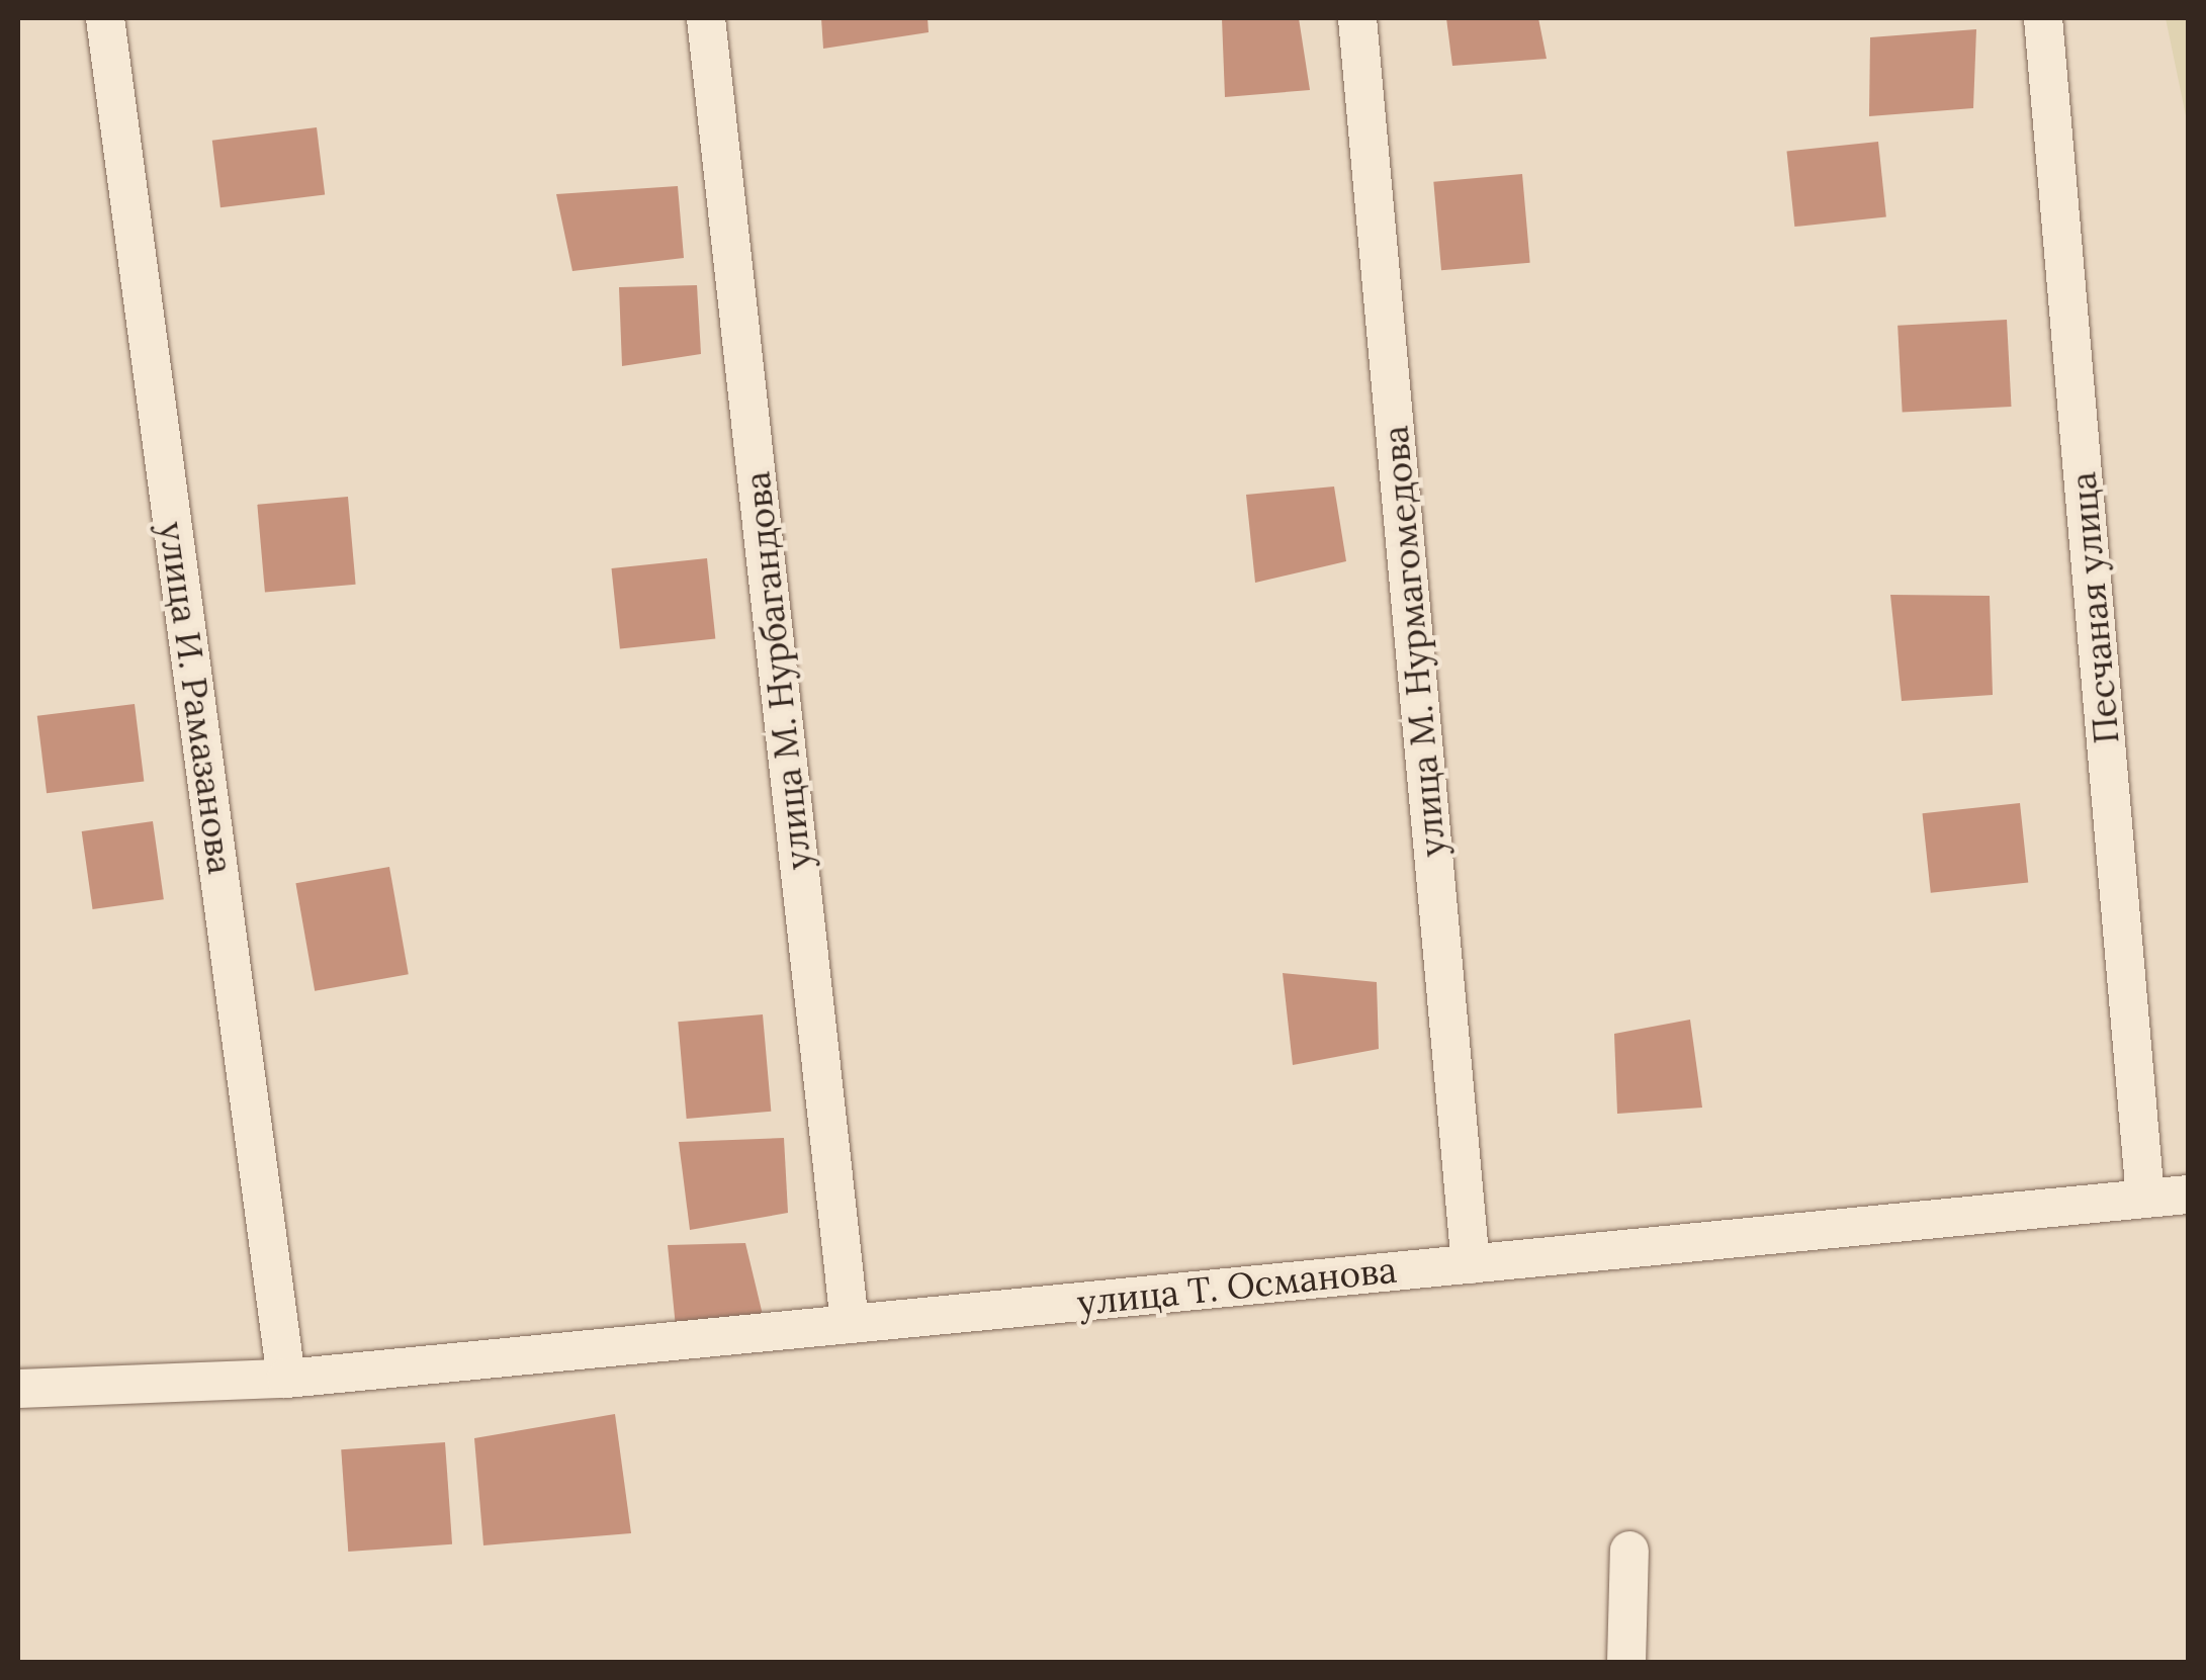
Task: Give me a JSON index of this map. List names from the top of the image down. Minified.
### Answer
{"streets":{"street":["Песчаная улица","улица М. Нурмагомедова","улица М. Нурбагандова","улица И. Рамазанова","улица Т. Османова"]},"crossings":[["Песчаная улица","улица Т. Османова"],["улица М. Нурмагомедова","улица Т. Османова"],["улица М. Нурбагандова","улица Т. Османова"],["улица И. Рамазанова","улица Т. Османова"]]}
